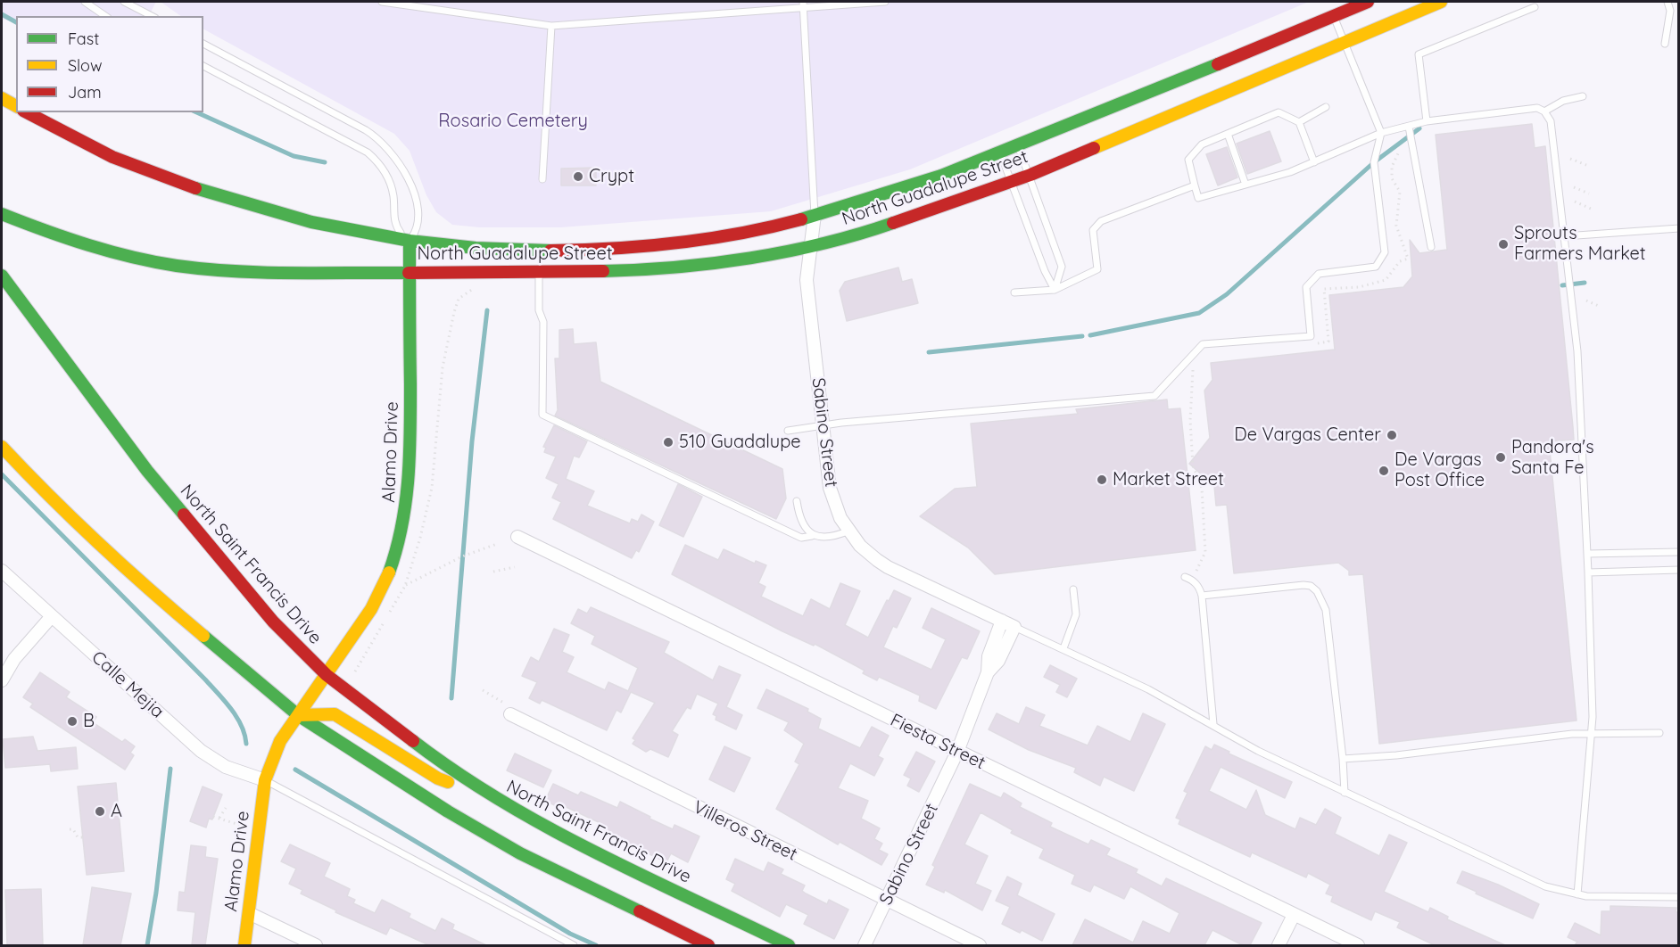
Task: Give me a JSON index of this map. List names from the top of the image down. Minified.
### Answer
{"streets":{"main road":["North Guadalupe Street","Alamo Drive","North Saint Francis Drive"],"street":["Sabino Street","Calle Mejia","Fiesta Street","Villeros Street"]},"crossings":[["North Guadalupe Street","Sabino Street"],["North Guadalupe Street","Alamo Drive"],["Sabino Street","Fiesta Street"],["Sabino Street","Villeros Street"],["Alamo Drive","North Saint Francis Drive"],["Alamo Drive","Calle Mejia"]],"parks":["Rosario Cemetery"],"places":["Crypt","Sprouts Farmers Market","De Vargas Center","510 Guadalupe","Pandora's Santa Fe","De Vargas Post Office","Market Street","B","A"],"legend":["Fast","Slow","Jam"]}
